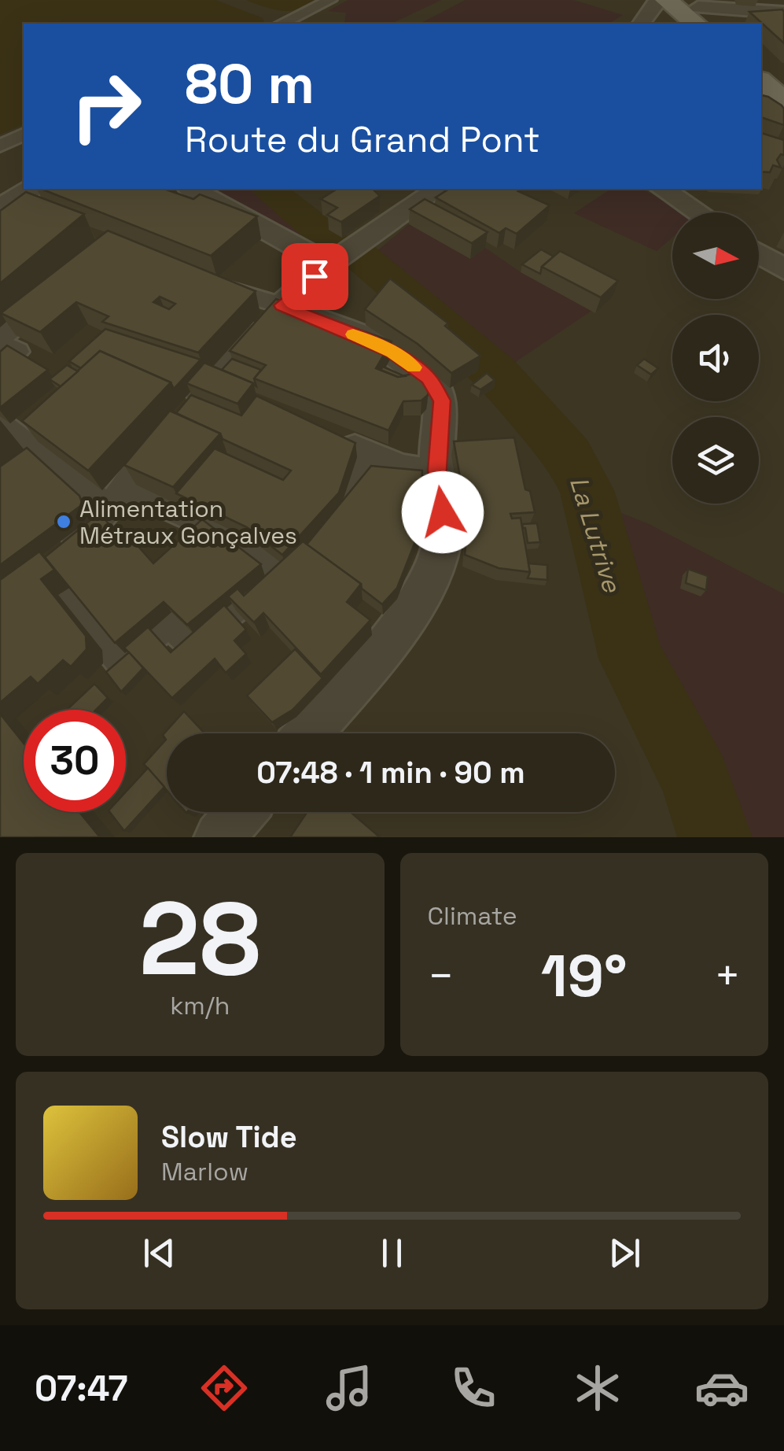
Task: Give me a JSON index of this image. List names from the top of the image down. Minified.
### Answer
{"water":["La Lutrive"],"places":["Alimentation Métraux Gonçalves"],"north":"right","page":{"turn":["80 m","Route du Grand Pont"],"limit":"30","trip":"07:48 · 1 min · 90 m","tile":[["28","km/h"],"Climate"],"heat":["−","19°","+"],"song":["Slow Tide","Marlow"],"tabs":"07:47"}}
